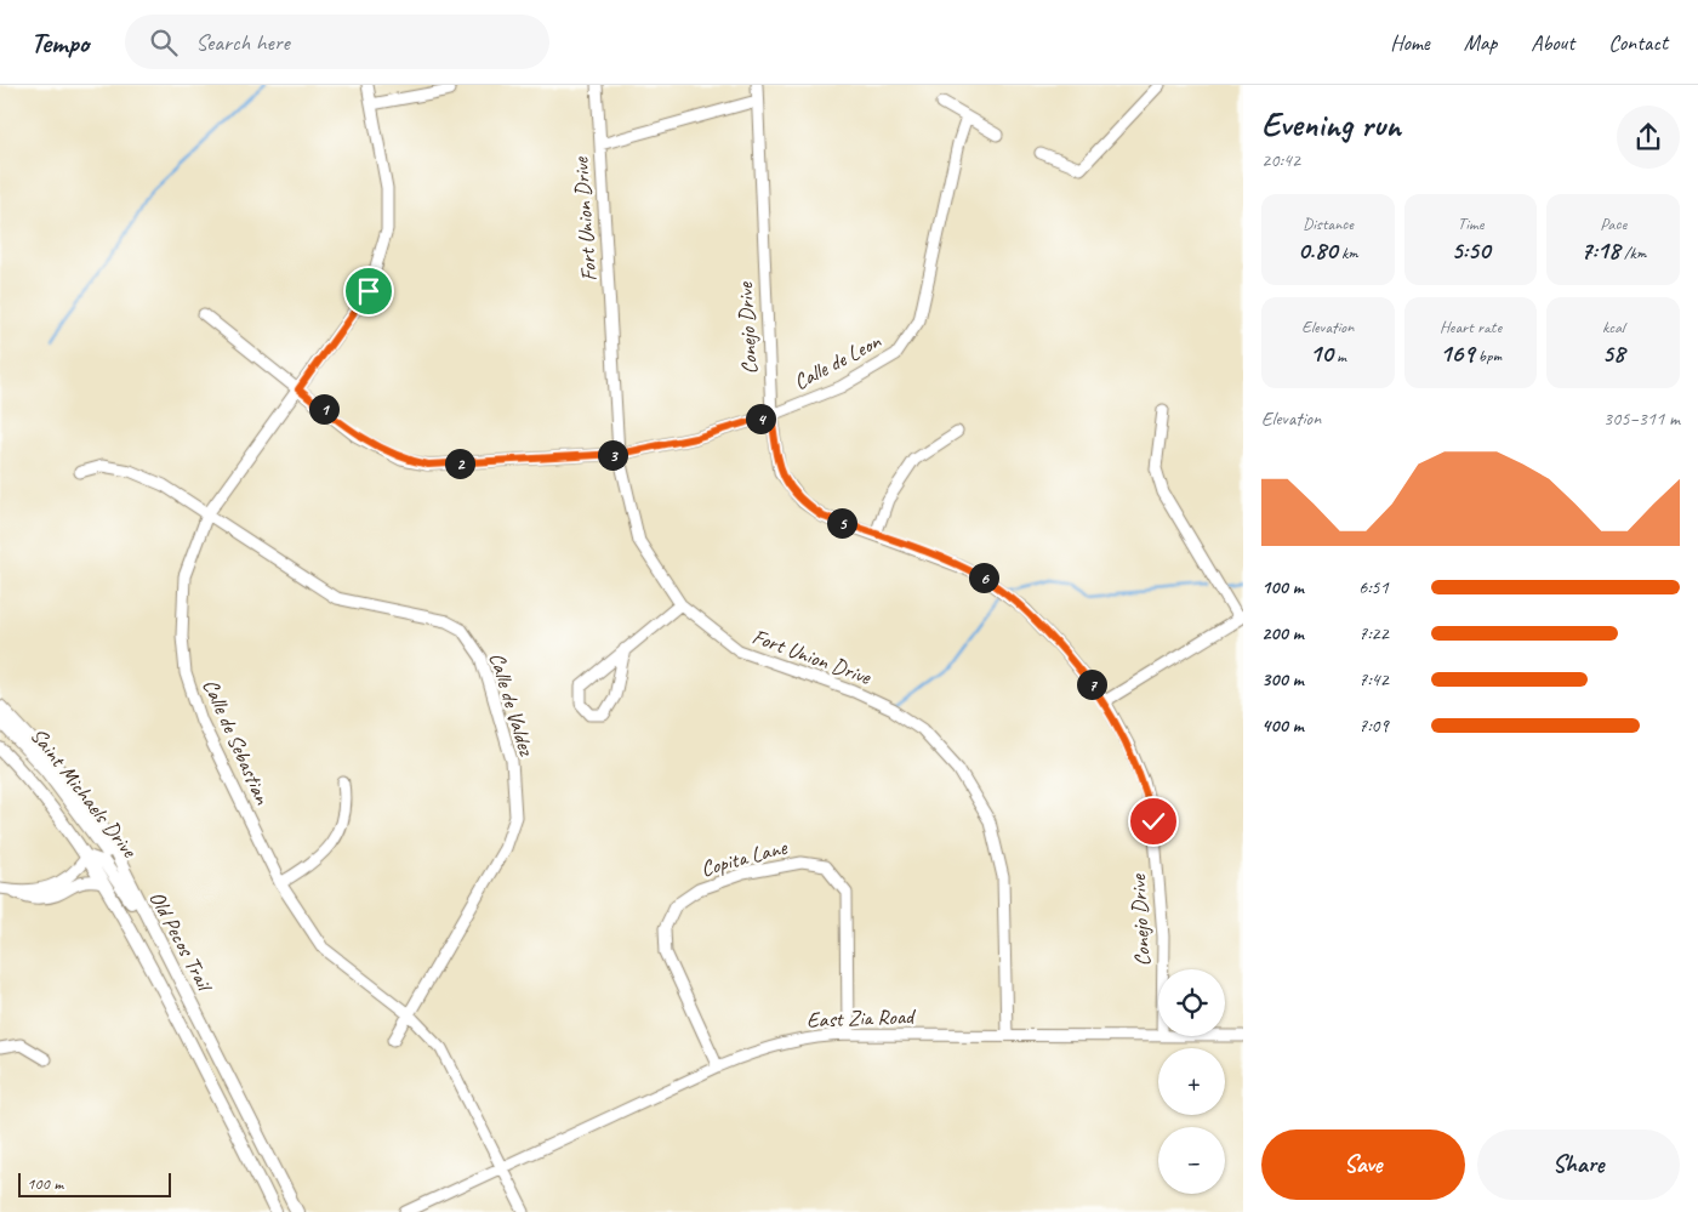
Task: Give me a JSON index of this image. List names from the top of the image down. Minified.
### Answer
{"streets":{"main road":["Saint Michaels Drive","Old Pecos Trail"],"street":["Fort Union Drive","Conejo Drive","Calle de Leon","Calle de Valdez","Calle de Sebastian","Copita Lane","East Zia Road"]},"crossings":[["Fort Union Drive","Calle de Leon"],["Fort Union Drive","East Zia Road"],["Conejo Drive","Calle de Leon"],["Calle de Leon","Calle de Sebastian"],["Calle de Valdez","Calle de Sebastian"],["Calle de Sebastian","East Zia Road"],["Saint Michaels Drive","Old Pecos Trail"],["Copita Lane","East Zia Road"]],"scale_bar":"100 m","page":{"header":"Tempo","search":"Search here","nav":["Home","Map","About","Contact"],"heading":["Evening run","20:42"],"stats":[["Distance","0.80 km"],["Time","5:50"],["Pace","7:18 /km"],["Elevation","10 m"],["Heart rate","169 bpm"],["kcal","58"]],"pins":["1","4","3","2","5","6","7"],"chart":["Elevation","305–311 m"],"list":[{"name":"100 m","note":"6:51"},{"name":"200 m","note":"7:22"},{"name":"300 m","note":"7:42"},{"name":"400 m","note":"7:09"}],"map_buttons":["+","−"],"buttons":["Save","Share"],"scale":"100 m"}}
